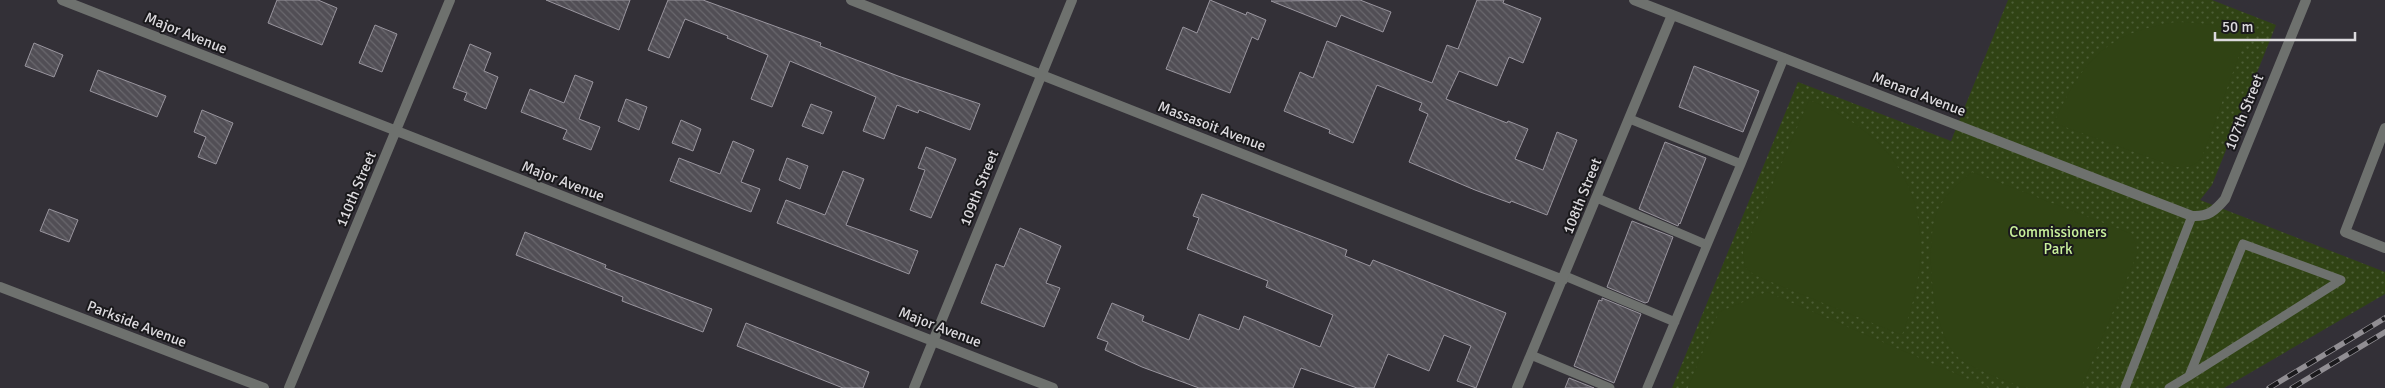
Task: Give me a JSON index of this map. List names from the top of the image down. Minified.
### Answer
{"streets":{"street":["Major Avenue","Menard Avenue","107th Street","Massasoit Avenue","109th Street","110th Street","108th Street","Parkside Avenue"]},"crossings":[["Major Avenue","109th Street"],["Major Avenue","110th Street"],["Menard Avenue","107th Street"],["Menard Avenue","108th Street"],["Massasoit Avenue","109th Street"],["Massasoit Avenue","108th Street"]],"parks":["Commissioners Park"],"scale_bar":"50 m"}
